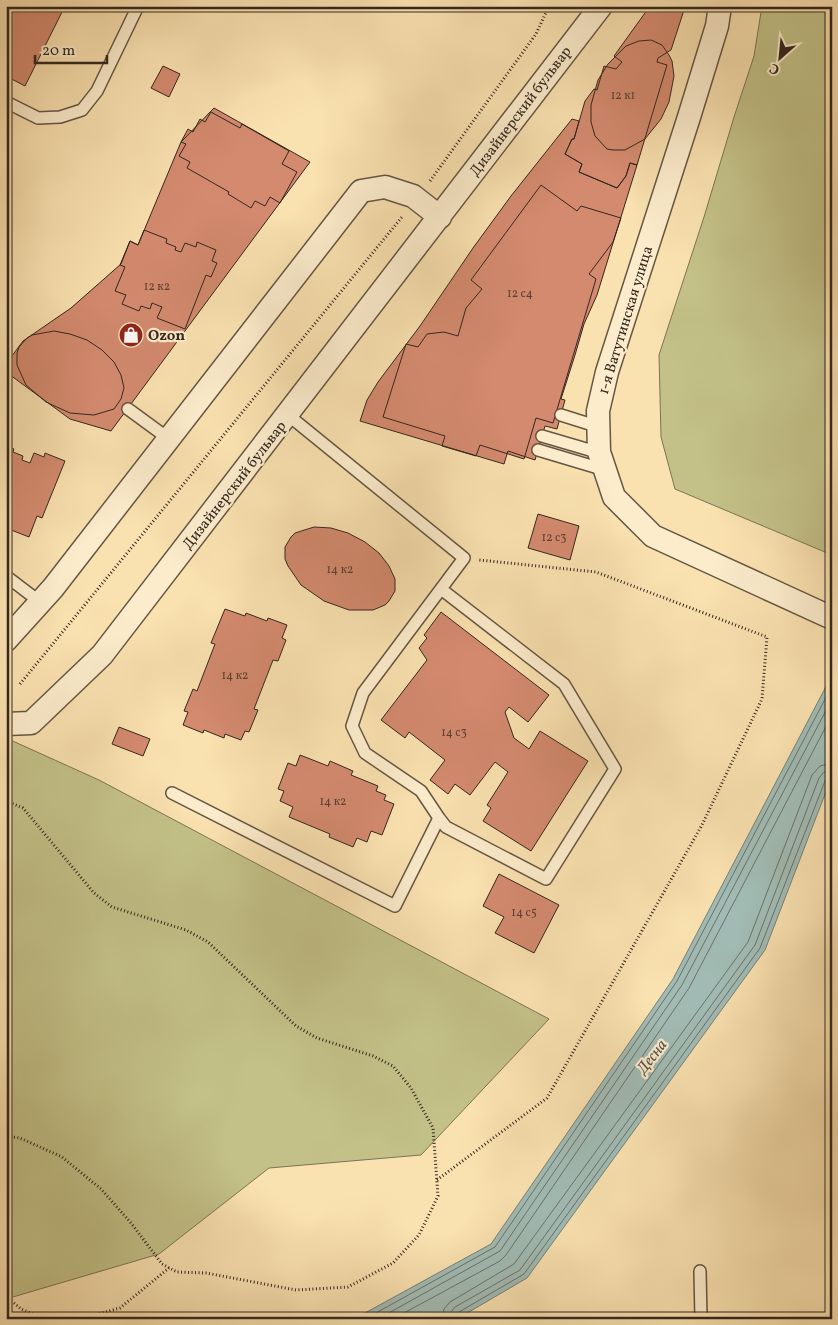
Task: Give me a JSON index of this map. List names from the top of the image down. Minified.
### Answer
{"streets":{"street":["Дизайнерский бульвар","1-я Ватутинская улица"]},"water":["Десна"],"places":{"shop":["Ozon"]},"house_numbers":["12 к1","12 к2","12 с4","12 с3","14 к2","14 к2","14 с3","14 к2","14 с5"],"scale_bar":"20 m","north":"bottom left"}
